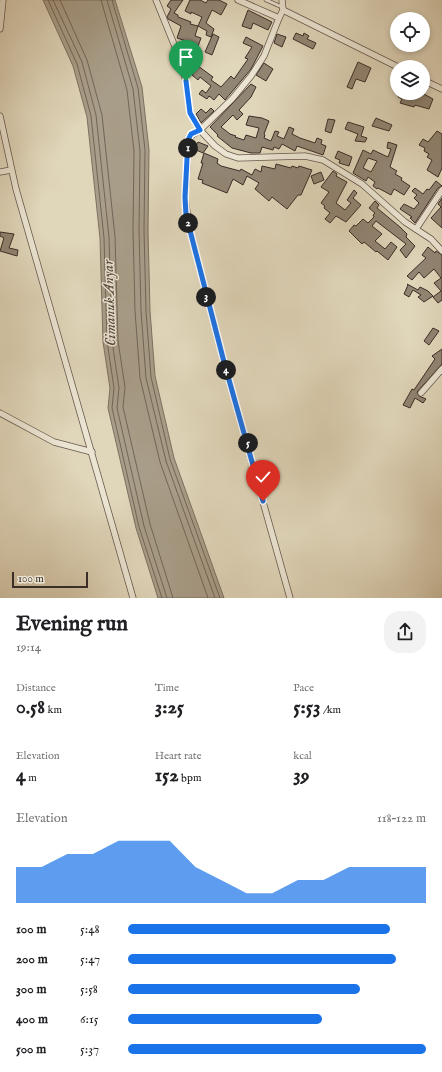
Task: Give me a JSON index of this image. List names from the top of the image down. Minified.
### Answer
{"water":["Cimanuk Anyar"],"scale_bar":"100 m","page":{"pins":["1","2","3","4","5"],"scale":"100 m","heading":["Evening run","19:14"],"stats":[["Distance","0.58 km"],["Time","3:25"],["Pace","5:53 /km"],["Elevation","4 m"],["Heart rate","152 bpm"],["kcal","39"]],"chart":["Elevation","118–122 m"],"list":[{"name":"100 m","note":"5:48"},{"name":"200 m","note":"5:47"},{"name":"300 m","note":"5:58"},{"name":"400 m","note":"6:15"},{"name":"500 m","note":"5:37"}]}}
